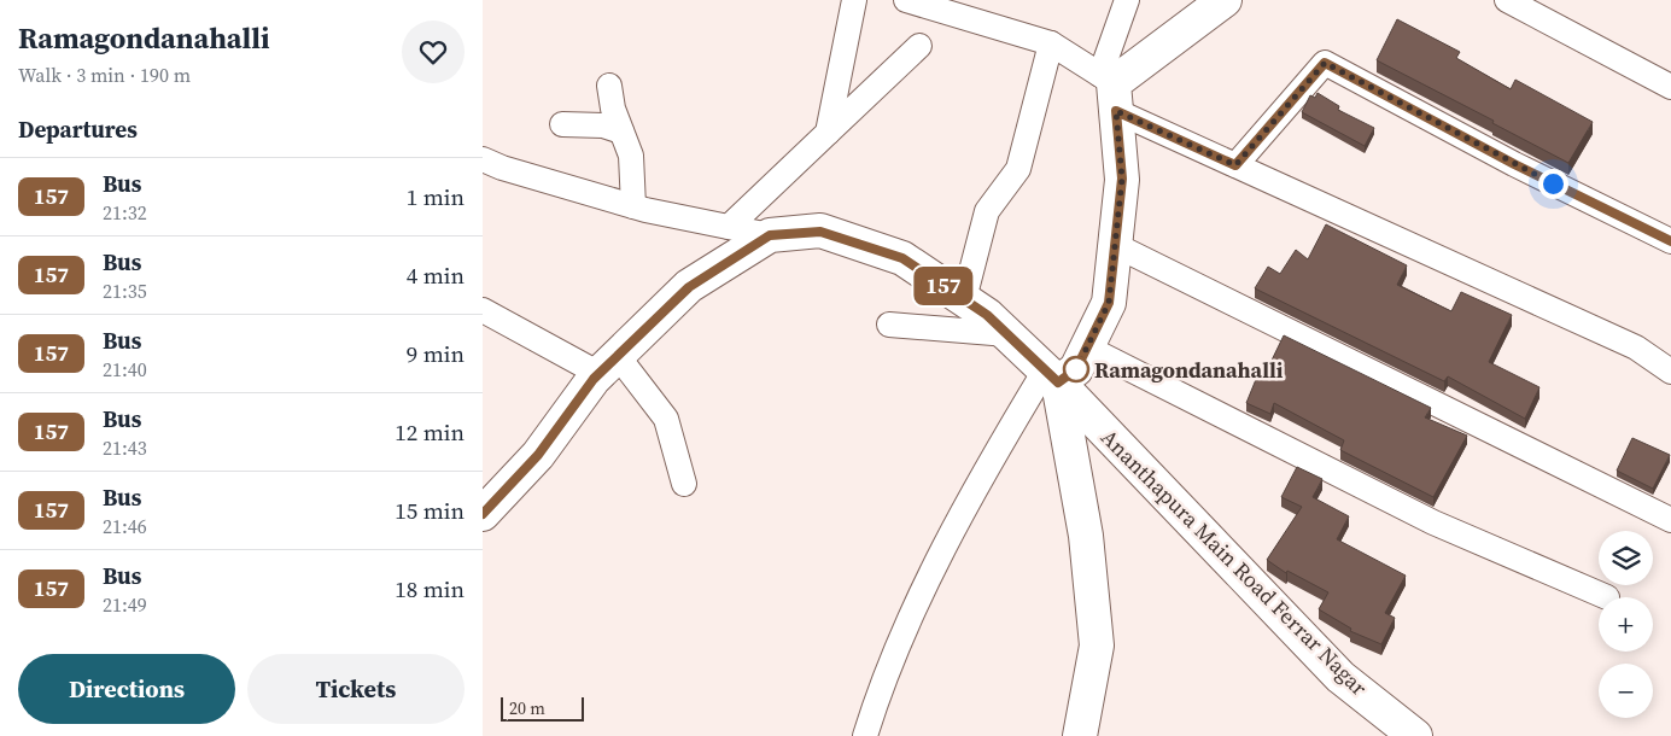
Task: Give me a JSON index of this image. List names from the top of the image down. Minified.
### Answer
{"streets":{"street":["Ananthapura Main Road Ferrar Nagar"]},"places":["Ramagondanahalli"],"lines":["bus line 157"],"scale_bar":"20 m","page":{"heading":[["Ramagondanahalli","Walk · 3 min · 190 m"],"Departures"],"on_map":"157","list":[{"mark":"157","name":"Bus","note":"21:32","value":"1 min"},{"mark":"157","name":"Bus","note":"21:35","value":"4 min"},{"mark":"157","name":"Bus","note":"21:40","value":"9 min"},{"mark":"157","name":"Bus","note":"21:43","value":"12 min"},{"mark":"157","name":"Bus","note":"21:46","value":"15 min"},{"mark":"157","name":"Bus","note":"21:49","value":"18 min"}],"map_buttons":["+","−"],"buttons":["Directions","Tickets"],"scale":"20 m"}}
